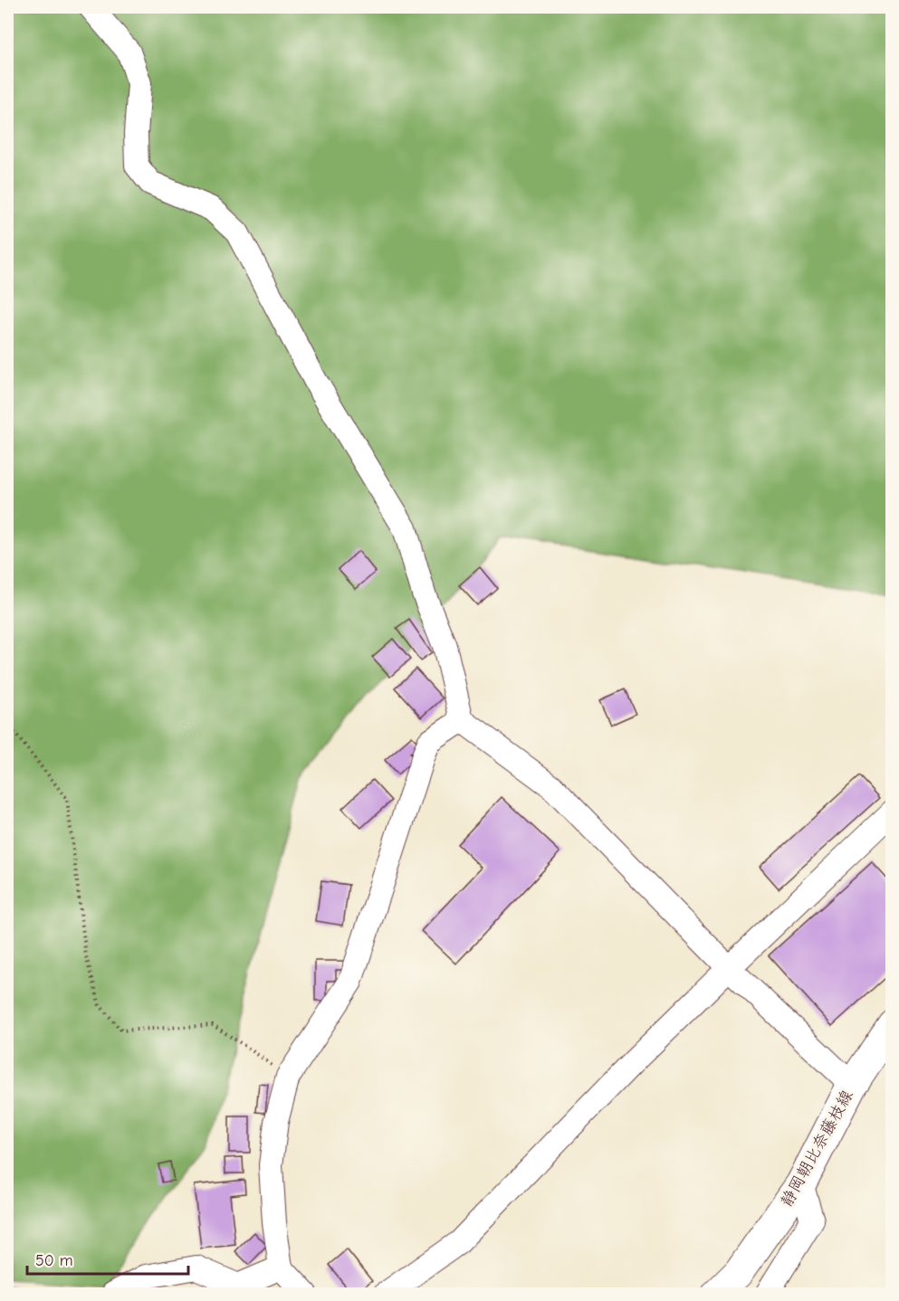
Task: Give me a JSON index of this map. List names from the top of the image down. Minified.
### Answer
{"streets":{"main road":["静岡朝比奈藤枝線"]},"scale_bar":"50 m"}
